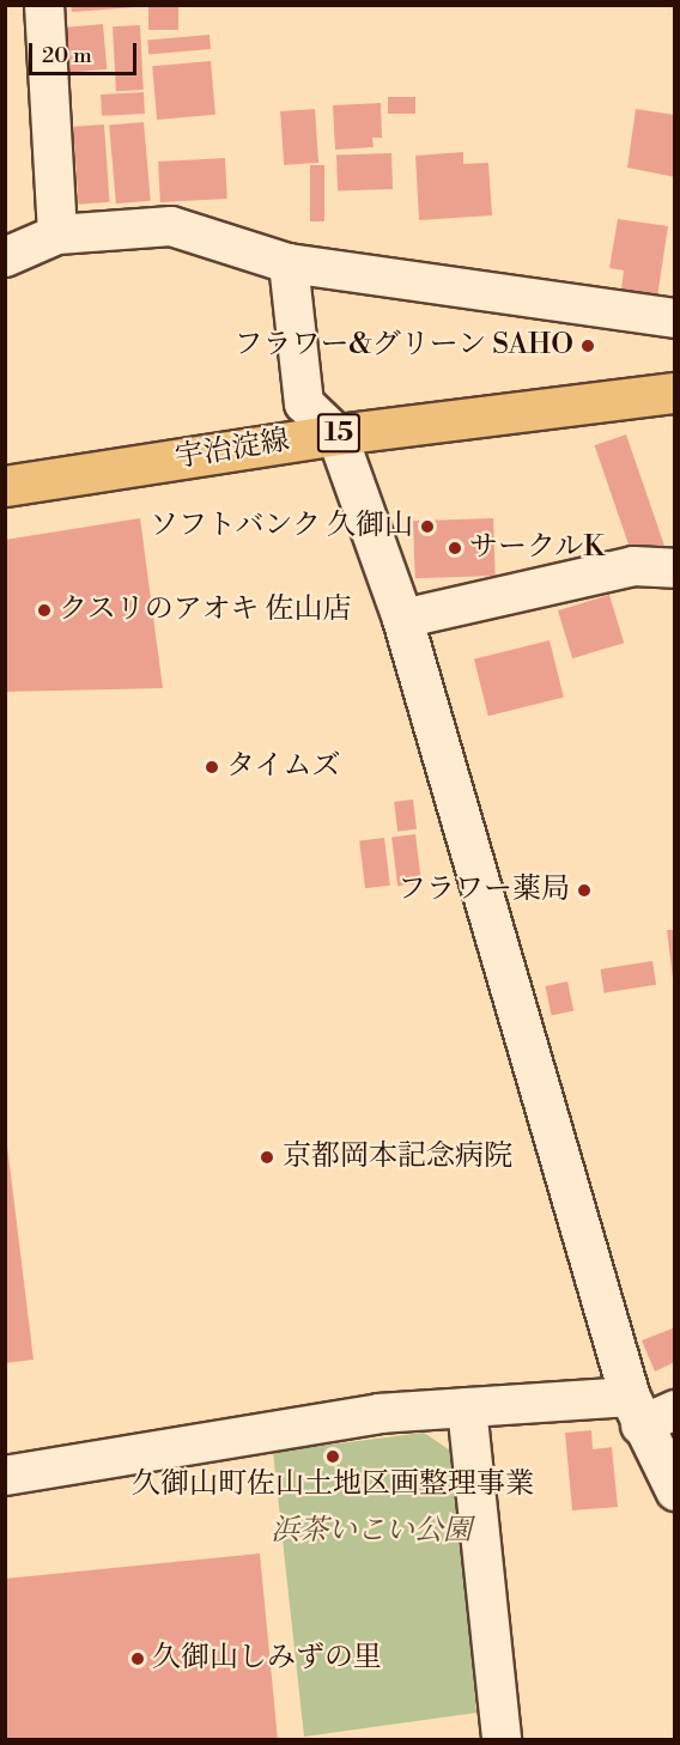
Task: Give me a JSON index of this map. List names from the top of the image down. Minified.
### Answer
{"streets":{"main road":["15","宇治淀線"]},"parks":["浜茶いこい公園"],"places":["フラワー&グリーン SAHO","ソフトバンク 久御山","サークルK","クスリのアオキ 佐山店","タイムズ","フラワー薬局","京都岡本記念病院","久御山町佐山土地区画整理事業","久御山しみずの里"],"scale_bar":"20 m"}
